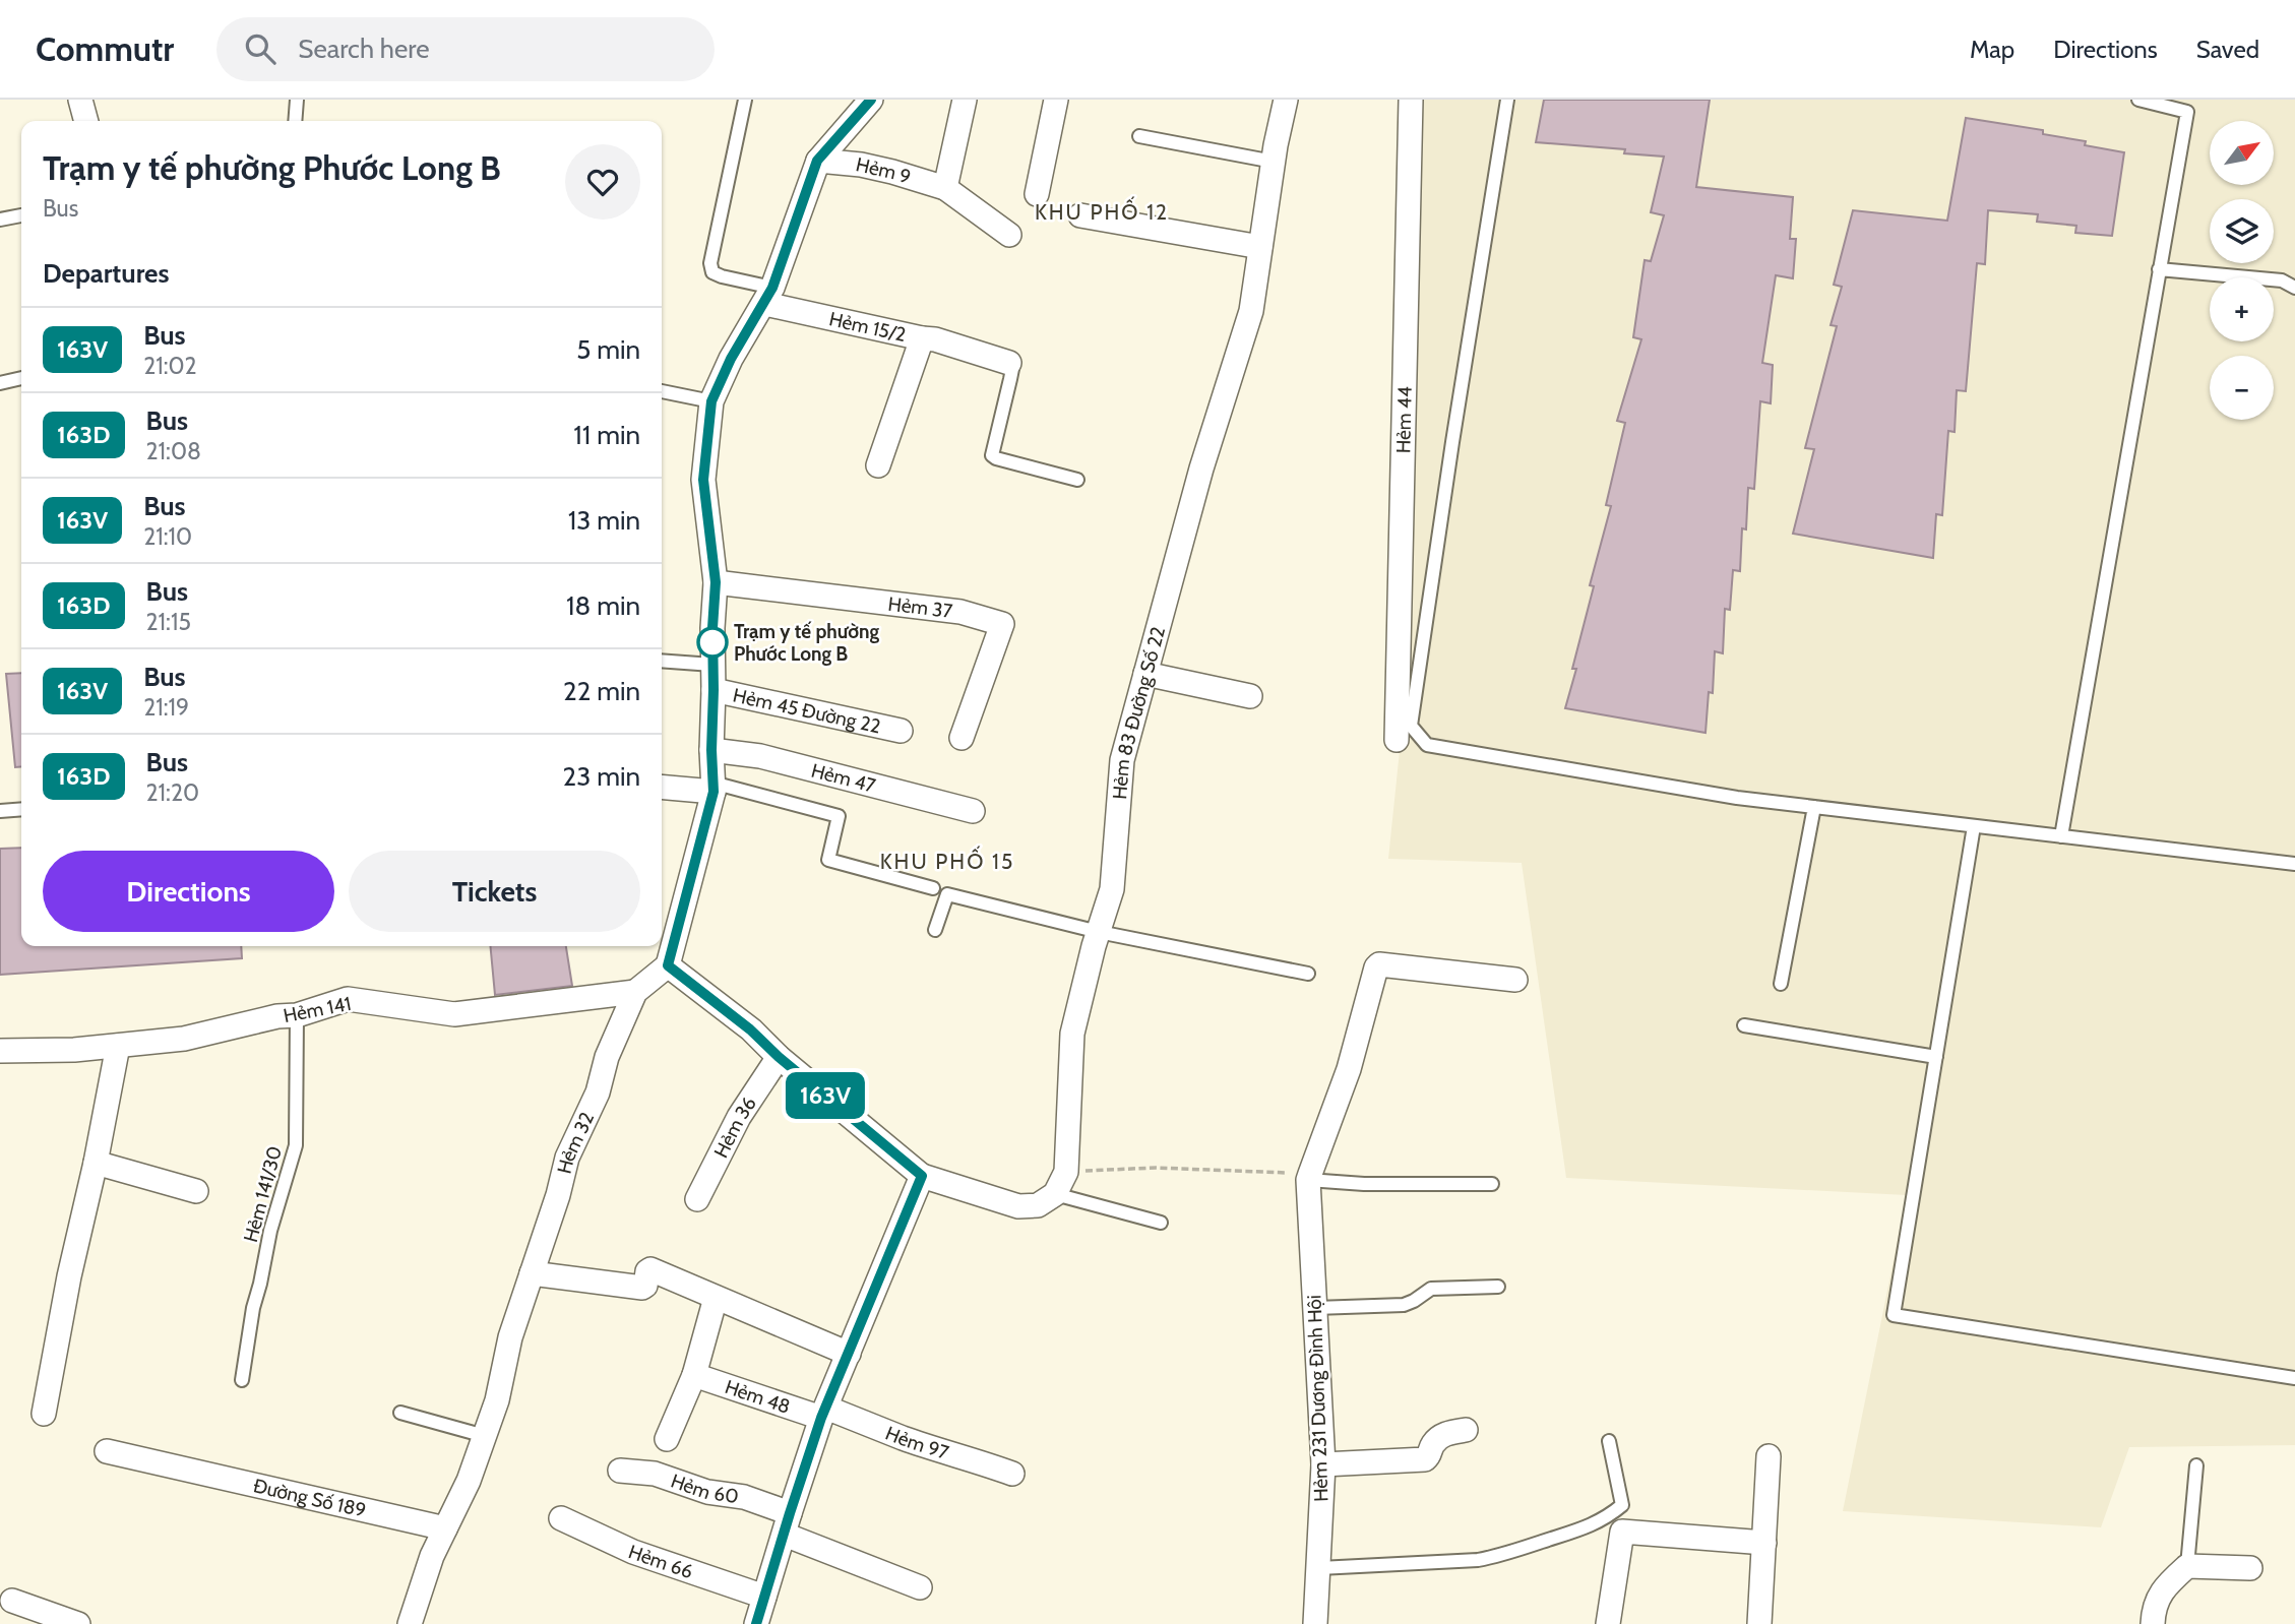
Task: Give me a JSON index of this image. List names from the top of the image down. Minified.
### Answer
{"streets":{"street":["Hẻm 9","Hẻm 15/2","Hẻm 44","Hẻm 37","Hẻm 45 Đường 22","Hẻm 83 Đường Số 22","Hẻm 47","Hẻm 141","Hẻm 36","Hẻm 32","Hẻm 48","Hẻm 231 Dương Đình Hội","Hẻm 97","Hẻm 60","Đường Số 189","Hẻm 66"],"lane":["Hẻm 141/30"]},"crossings":[["Hẻm 141","Hẻm 32"],["Hẻm 141","Hẻm 141/30"],["Hẻm 48","Hẻm 97"]],"districts":["KHU PHỐ 12","KHU PHỐ 15"],"places":["Trạm y tế phường Phước Long B"],"lines":["bus line 163V"],"north":"top right","page":{"header":"Commutr","search":"Search here","nav":["Map","Directions","Saved"],"on_map":"163V","map_buttons":["+","−"],"heading":[["Trạm y tế phường Phước Long B","Bus"],"Departures"],"list":[{"mark":"163V","name":"Bus","note":"21:02","value":"5 min"},{"mark":"163D","name":"Bus","note":"21:08","value":"11 min"},{"mark":"163V","name":"Bus","note":"21:10","value":"13 min"},{"mark":"163D","name":"Bus","note":"21:15","value":"18 min"},{"mark":"163V","name":"Bus","note":"21:19","value":"22 min"},{"mark":"163D","name":"Bus","note":"21:20","value":"23 min"}],"buttons":["Directions","Tickets"]}}
